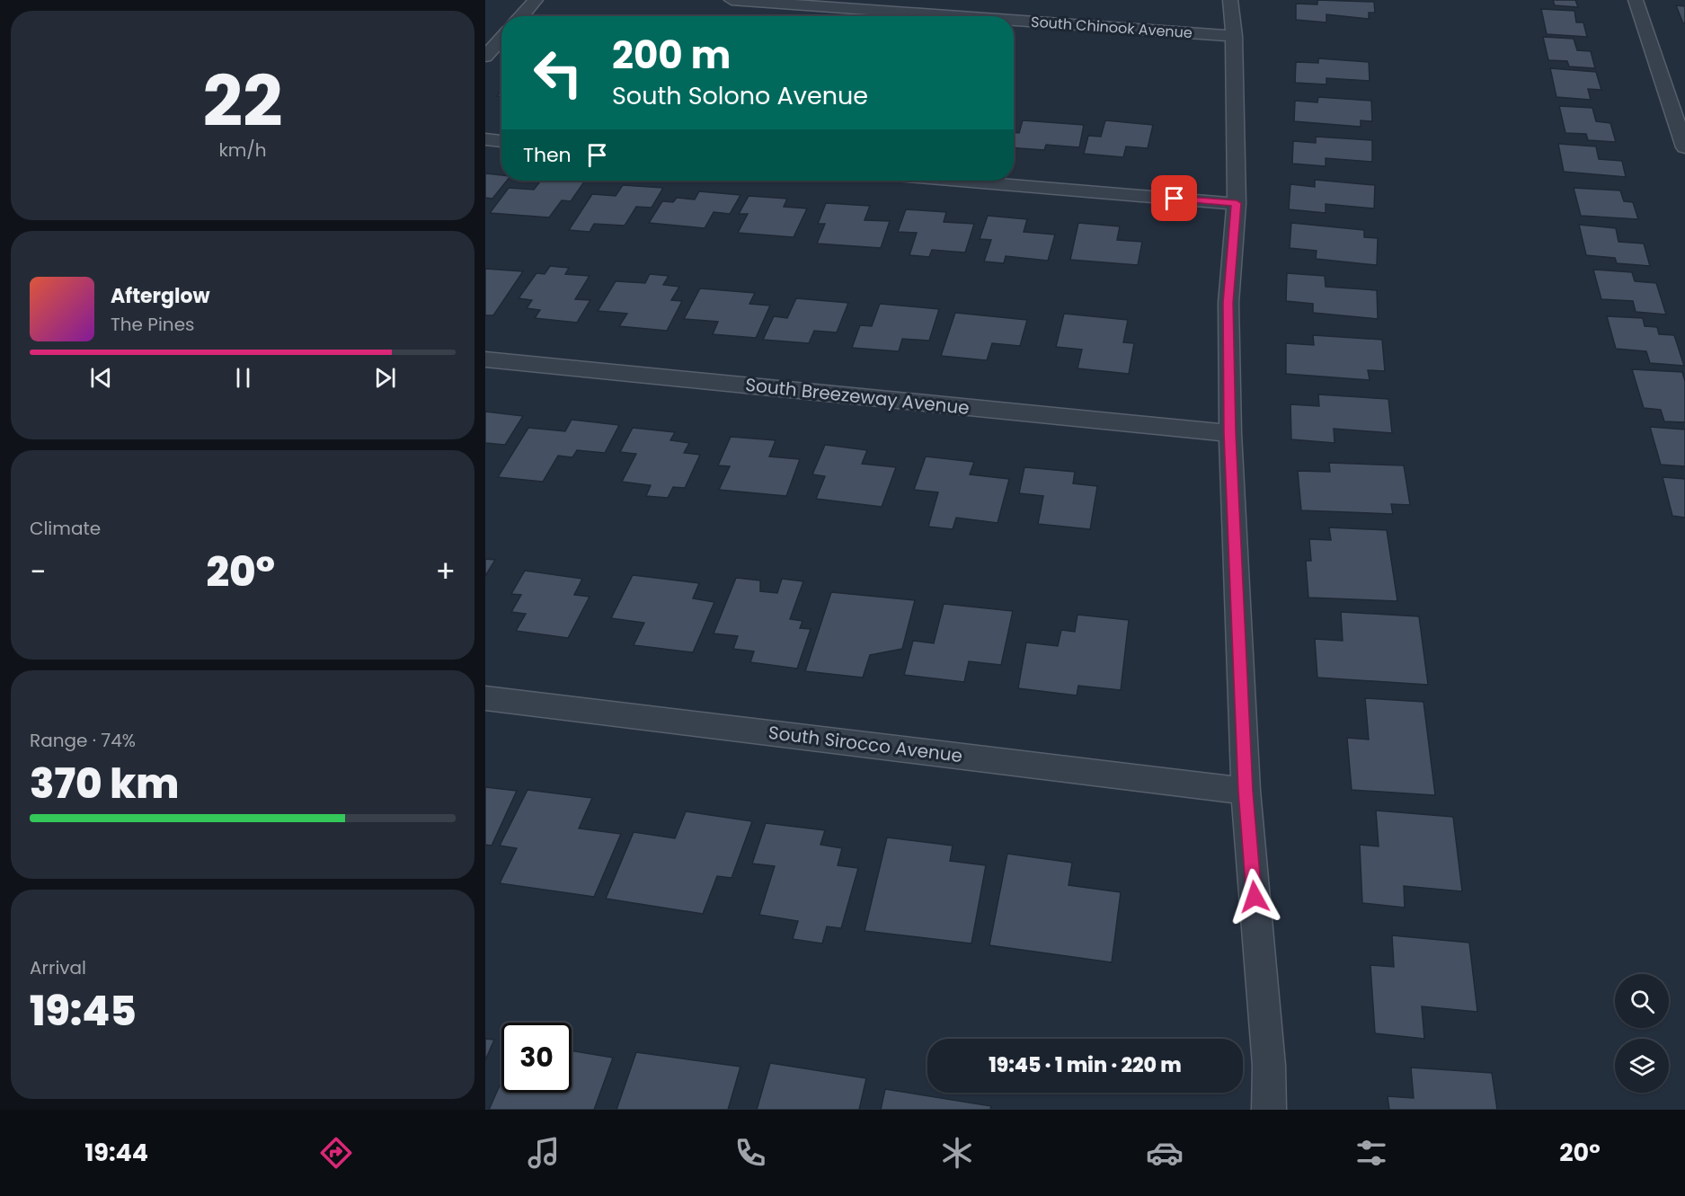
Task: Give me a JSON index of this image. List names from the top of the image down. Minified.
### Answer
{"streets":{"street":["South Chinook Avenue","South Breezeway Avenue","South Sirocco Avenue"]},"page":{"tile":[["22","km/h"],"Climate",["Range · 74%","370 km"],["Arrival","19:45"]],"turn":["200 m","South Solono Avenue"],"then":"Then","song":["Afterglow","The Pines"],"heat":["−","20°","+"],"limit":"30","trip":"19:45 · 1 min · 220 m","tabs":["19:44","20°"]}}
